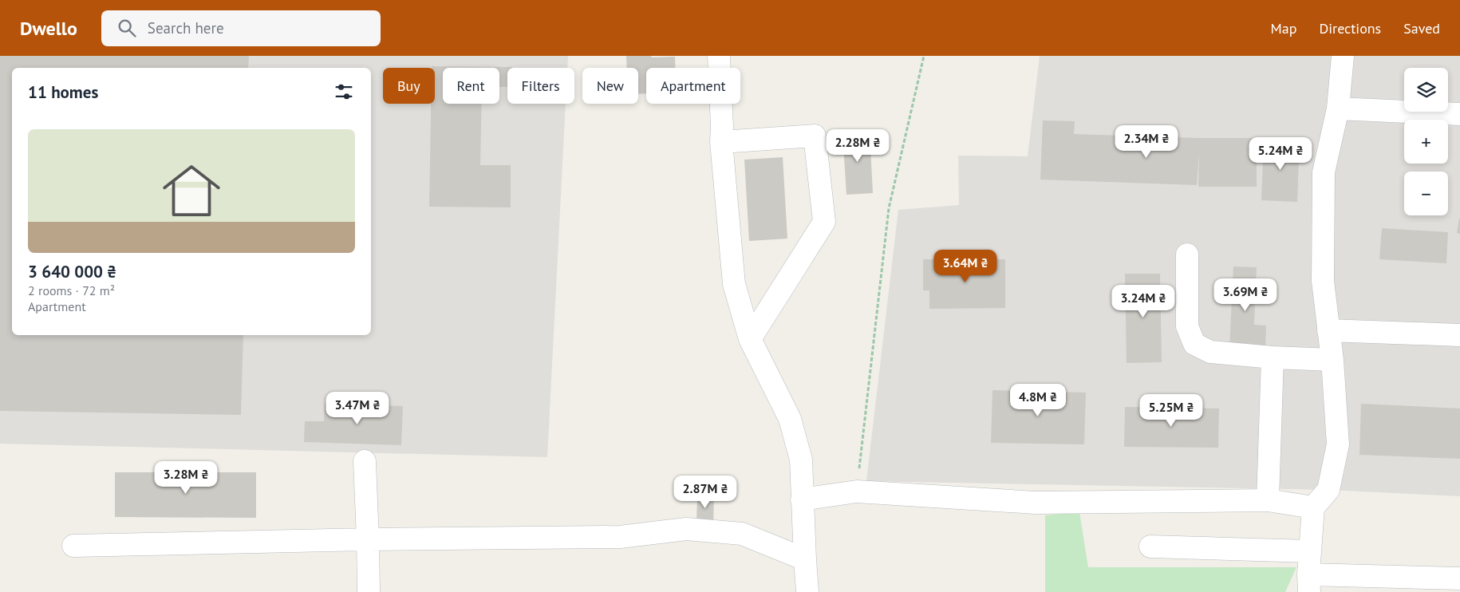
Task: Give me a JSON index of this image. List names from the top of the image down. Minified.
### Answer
{"page":{"header":"Dwello","search":"Search here","nav":["Map","Directions","Saved"],"map_buttons":["+","−"],"chip":["Buy","Rent","Filters","New","Apartment"],"heading":"11 homes","list":[{"name":"3 640 000 ₴","note":"2 rooms · 72 m² · Apartment"}],"price":["2.34M ₴","2.28M ₴","5.24M ₴","3.64M ₴","3.69M ₴","3.24M ₴","4.8M ₴","3.47M ₴","5.25M ₴","3.28M ₴","2.87M ₴"]}}
